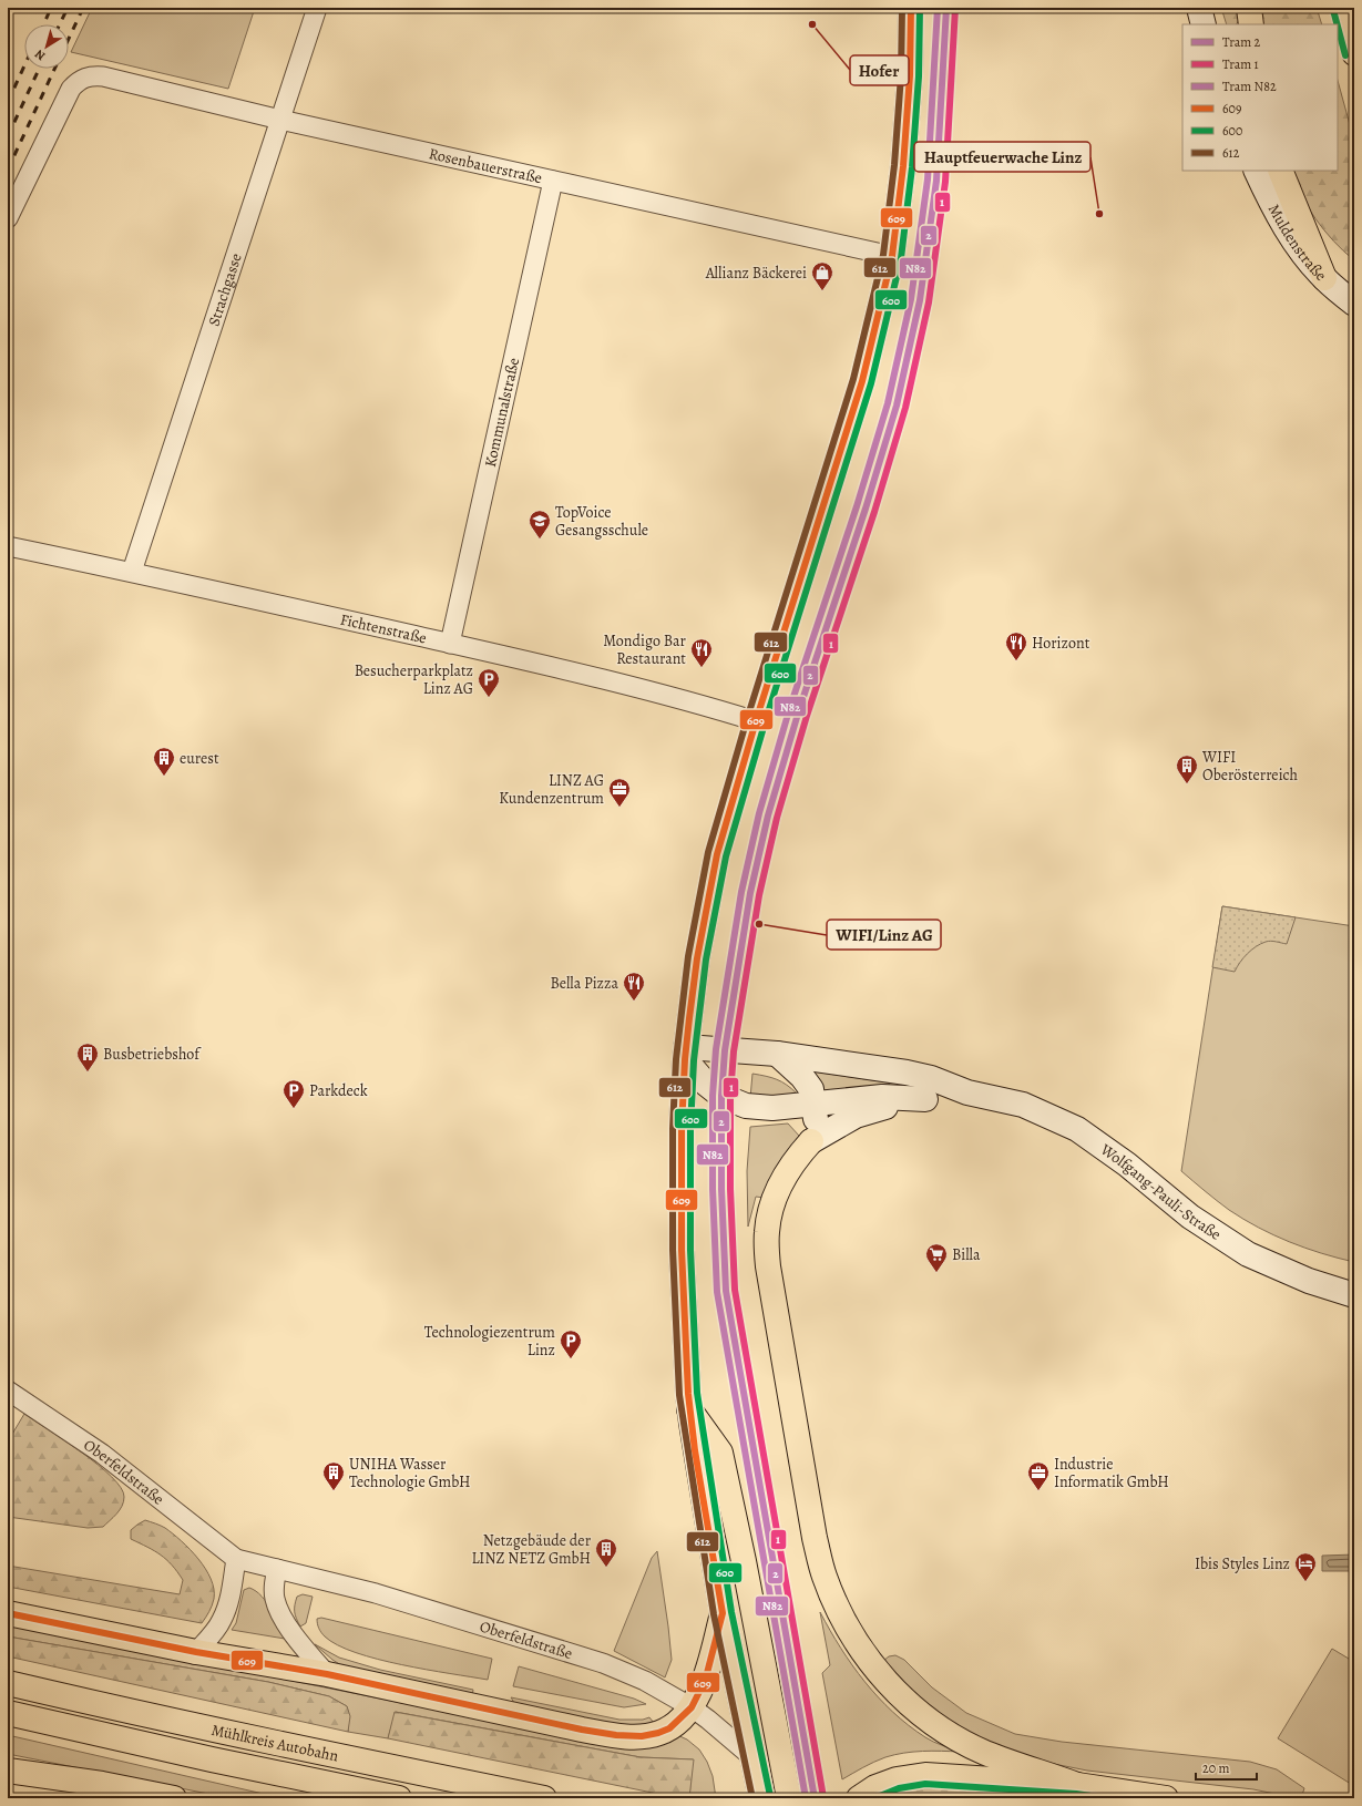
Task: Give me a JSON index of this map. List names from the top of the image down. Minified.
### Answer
{"streets":{"main road":["Muldenstraße","Wolfgang-Pauli-Straße","Mühlkreis Autobahn"],"street":["Rosenbauerstraße","Strachgasse","Kommunalstraße","Fichtenstraße","Oberfeldstraße"]},"crossings":[["Rosenbauerstraße","Strachgasse"],["Rosenbauerstraße","Kommunalstraße"],["Strachgasse","Fichtenstraße"],["Kommunalstraße","Fichtenstraße"]],"places":{"other":["Hofer","Hauptfeuerwache Linz","WIFI/Linz AG"],"shop":["Allianz Bäckerei"],"school or university":["TopVoice Gesangsschule"],"restaurant":["Horizont","Mondigo Bar Restaurant","Bella Pizza"],"parking":["Besucherparkplatz Linz AG","Parkdeck","Technologiezentrum Linz"],"building":["eurest","WIFI Oberösterreich","Busbetriebshof","UNIHA Wasser Technologie GmbH","Netzgebäude der LINZ NETZ GmbH"],"office":["LINZ AG Kundenzentrum","Industrie Informatik GmbH"],"supermarket":["Billa"],"hotel":["Ibis Styles Linz"]},"lines":["tram line 2","tram line 1","tram line N82","transit line 609","transit line 600","transit line 612"],"legend":["Tram 2","Tram 1","Tram N82","609","600","612"],"scale_bar":"20 m","north":"bottom left"}
